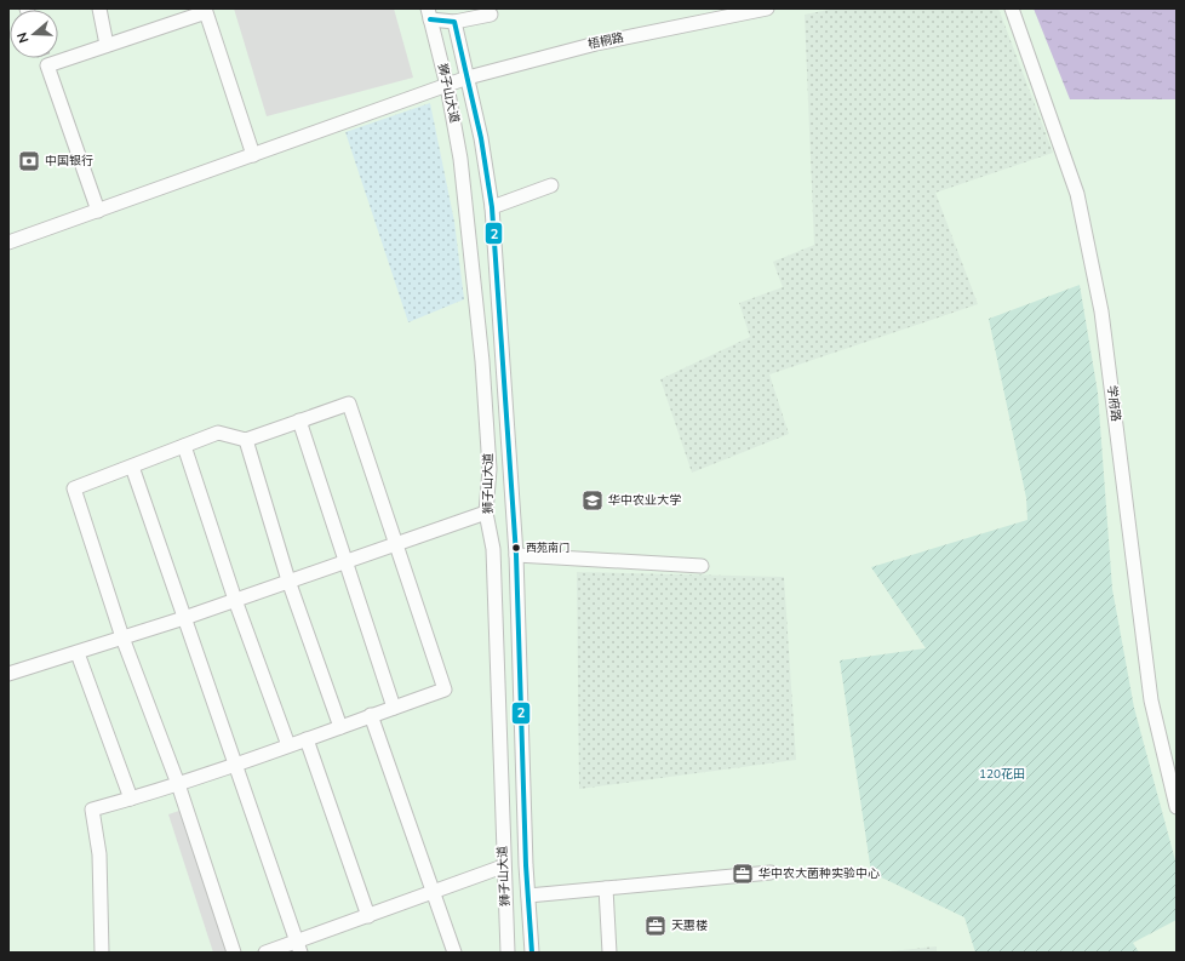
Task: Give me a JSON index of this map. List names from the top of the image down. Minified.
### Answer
{"streets":{"street":["梧桐路","狮子山大道","学府路"]},"crossings":[["梧桐路","狮子山大道"]],"parks":["120花田"],"places":{"bank":["中国银行"],"school or university":["华中农业大学"],"other":["西苑南门"],"office":["华中农大菌种实验中心","天惠楼"]},"lines":["transit line 2"],"north":"left"}
